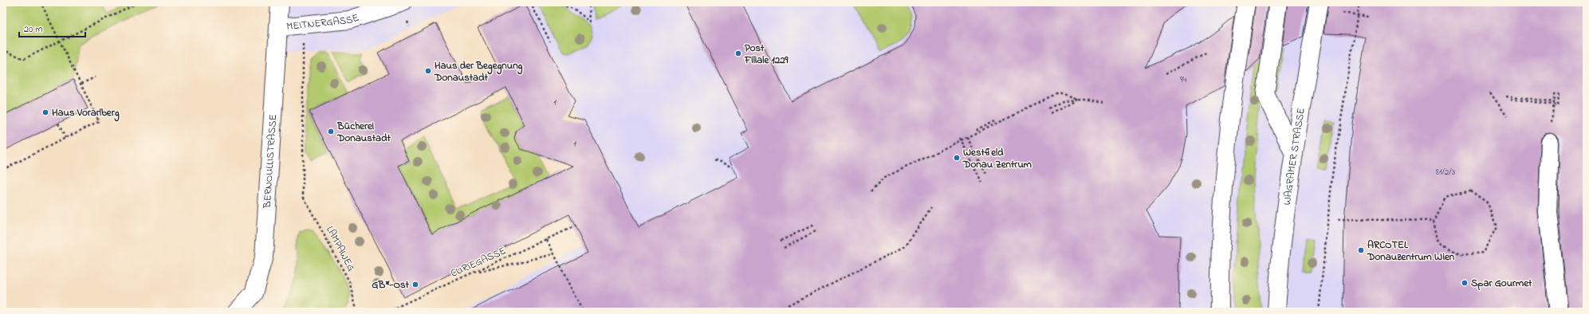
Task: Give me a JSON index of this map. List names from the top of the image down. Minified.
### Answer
{"streets":{"main road":["MEITNERGASSE","WAGRAMER STRASSE","BERNOULLISTRASSE"],"path":["LAMPAWEG","CURIEGASSE"]},"crossings":[["MEITNERGASSE","BERNOULLISTRASSE"]],"places":["Post Filiale 1229","Haus der Begegnung Donaustadt","Haus Vorarlberg","Bücherei Donaustadt","Westfield Donau Zentrum","ARCOTEL Donauzentrum Wien","Spar Gourmet","GB*-Ost"],"house_numbers":["94","1","1","81/2/3"],"scale_bar":"20 m"}
